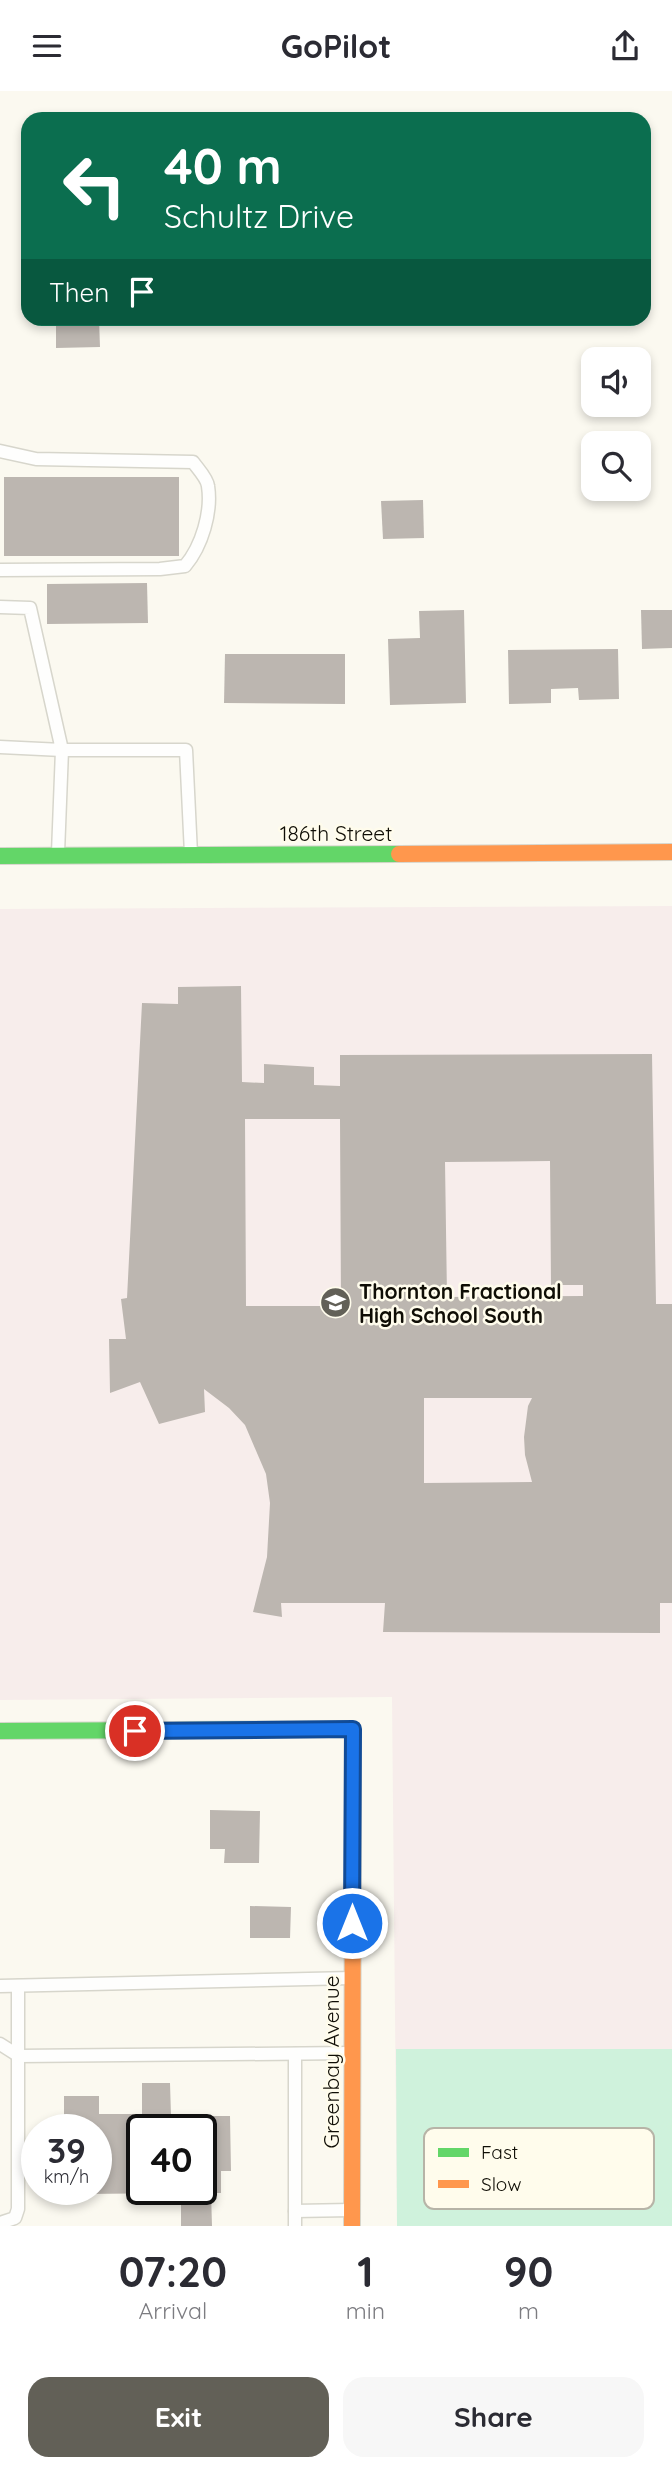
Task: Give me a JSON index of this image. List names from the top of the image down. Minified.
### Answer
{"streets":{"street":["186th Street","Greenbay Avenue"]},"places":{"school or university":["Thornton Fractional High School South"]},"legend":["Fast","Slow"],"page":{"header":"GoPilot","turn":["40 m","Schultz Drive"],"then":"Then","speed":"39 km/h","limit":"40","eta":["07:20","Arrival","1","min","90","m"],"buttons":["Exit","Share"]}}
